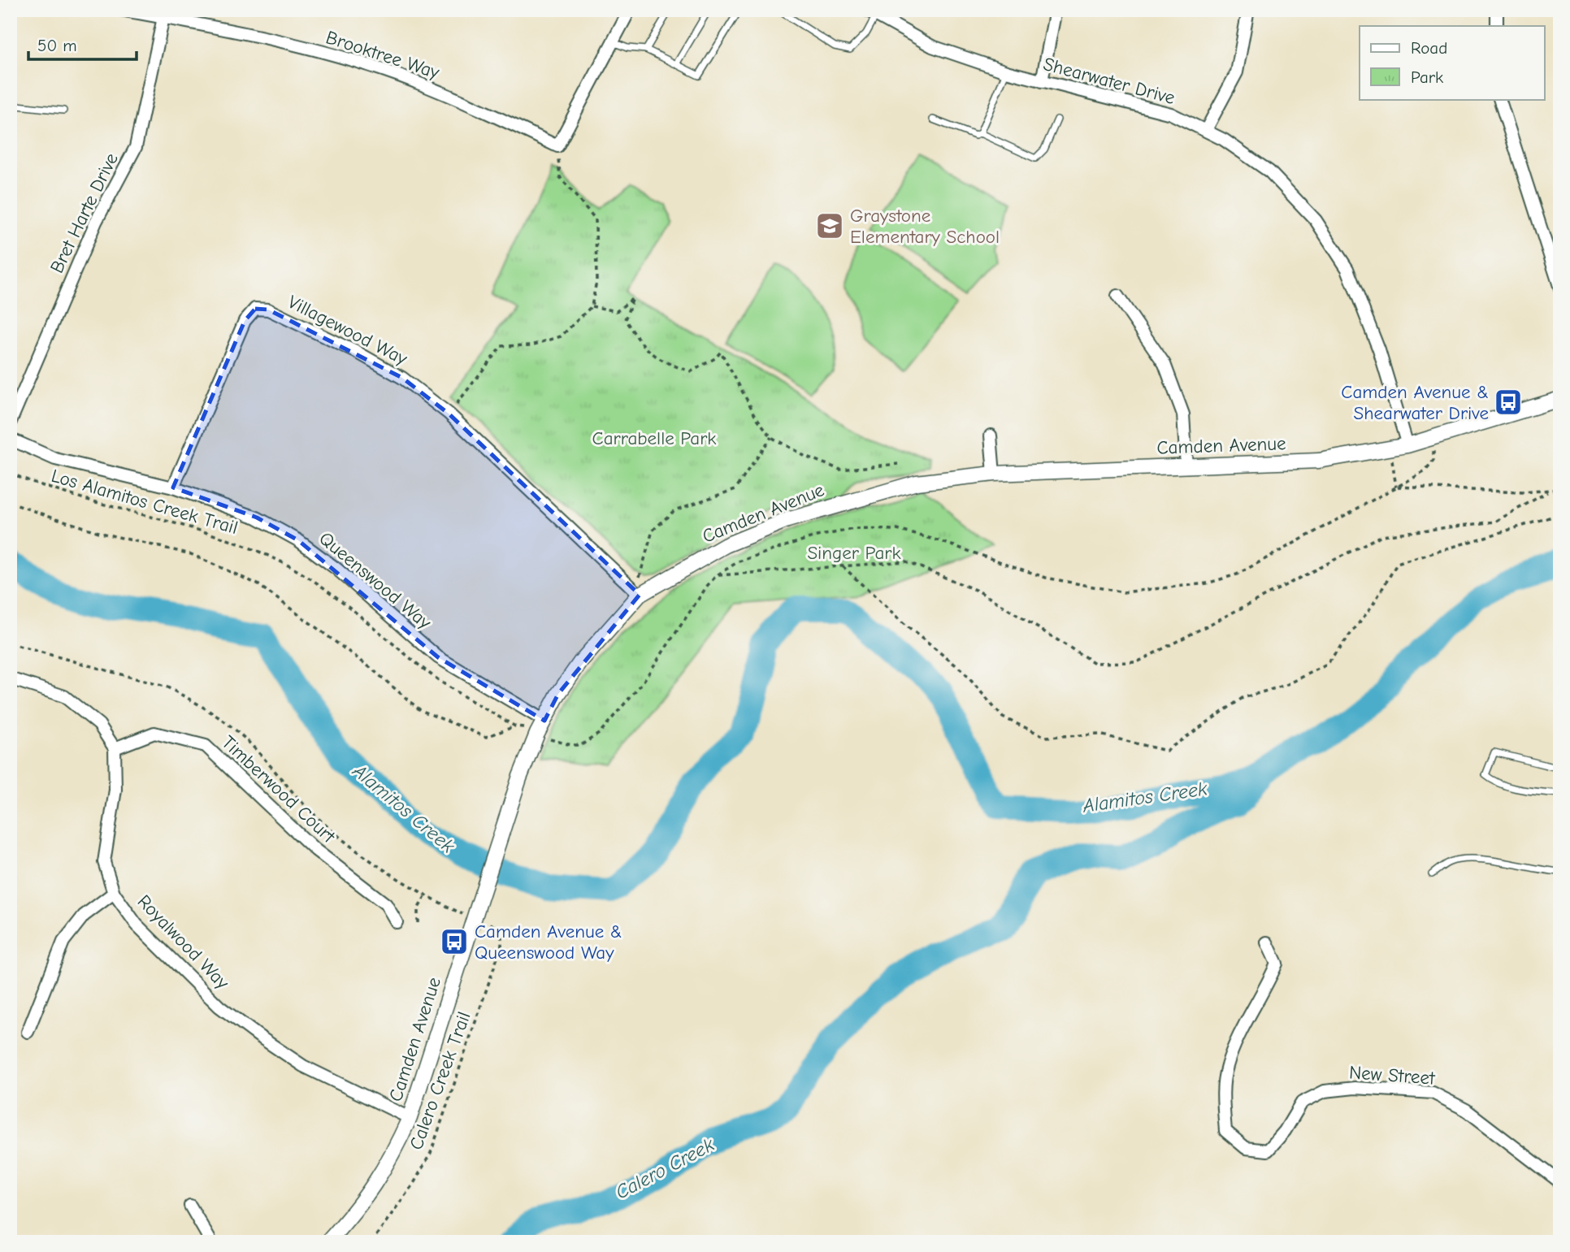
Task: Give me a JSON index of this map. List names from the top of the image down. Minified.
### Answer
{"streets":{"street":["Brooktree Way","Shearwater Drive","Bret Harte Drive","Villagewood Way","Camden Avenue","Queenswood Way","Timberwood Court","Royalwood Way","New Street"],"path":["Los Alamitos Creek Trail","Calero Creek Trail"]},"crossings":[["Brooktree Way","Bret Harte Drive"],["Shearwater Drive","Camden Avenue"],["Villagewood Way","Camden Avenue"],["Villagewood Way","Queenswood Way"],["Camden Avenue","Queenswood Way"],["Camden Avenue","Royalwood Way"],["Camden Avenue","Calero Creek Trail"],["Timberwood Court","Royalwood Way"]],"water":["Alamitos Creek","Calero Creek"],"parks":["Carrabelle Park","Singer Park"],"places":{"school or university":["Graystone Elementary School"],"bus stop":["Camden Avenue & Shearwater Drive","Camden Avenue & Queenswood Way"]},"legend":["Road","Park"],"scale_bar":"50 m"}
